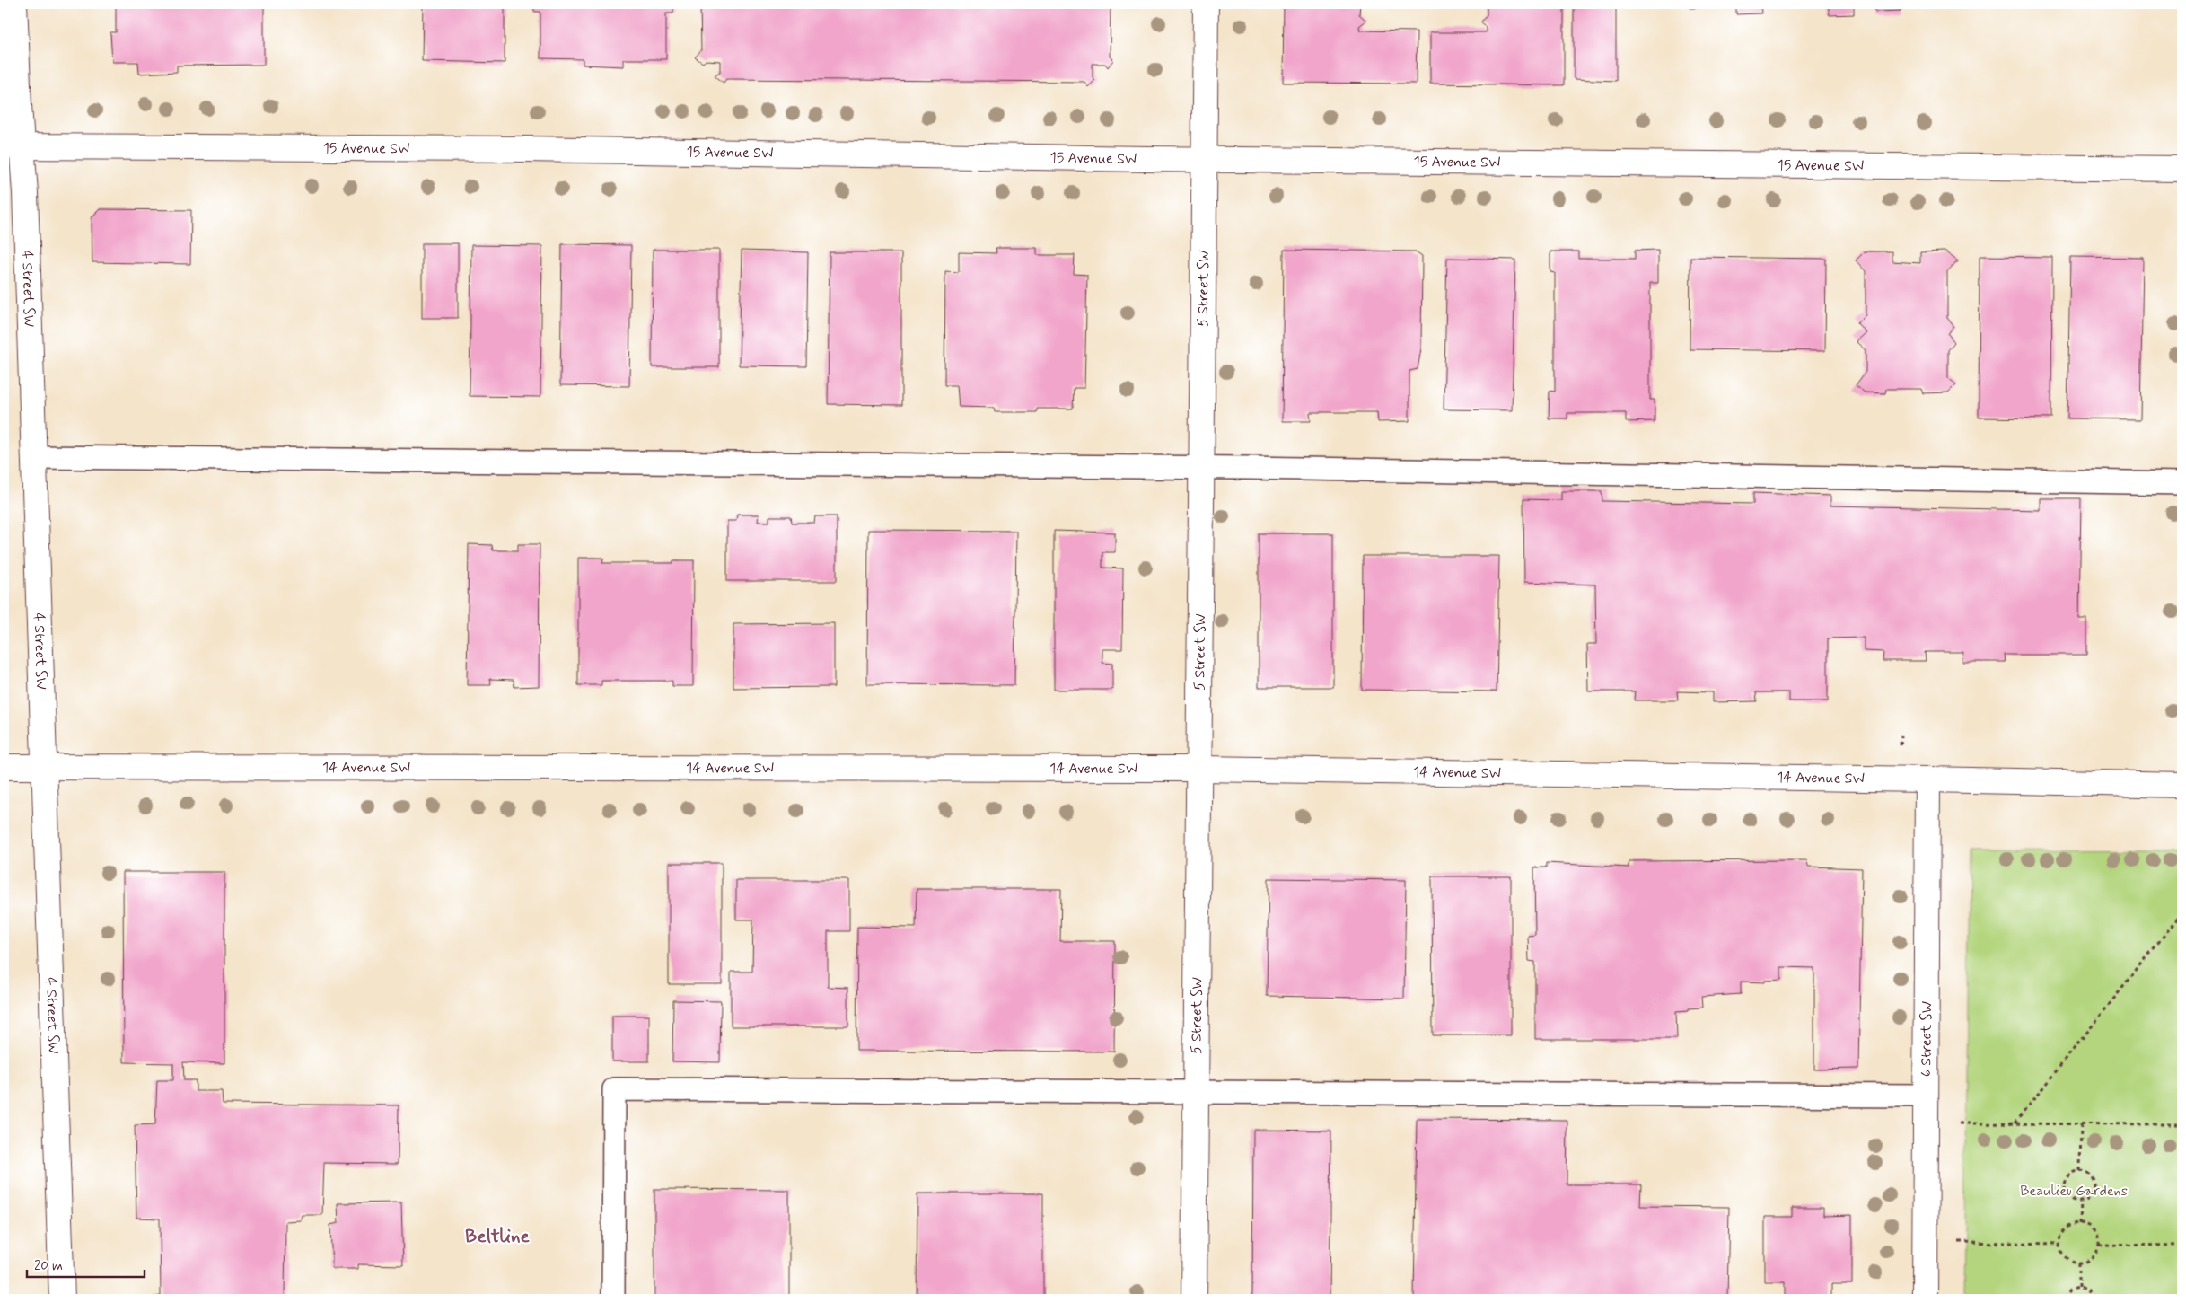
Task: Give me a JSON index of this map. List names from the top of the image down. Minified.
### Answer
{"streets":{"street":["15 Avenue SW","4 Street SW","5 Street SW","14 Avenue SW","6 Street SW"]},"crossings":[["15 Avenue SW","4 Street SW"],["15 Avenue SW","5 Street SW"],["4 Street SW","14 Avenue SW"],["5 Street SW","14 Avenue SW"],["14 Avenue SW","6 Street SW"]],"districts":["Beltline"],"parks":["Beaulieu Gardens"],"scale_bar":"20 m"}
